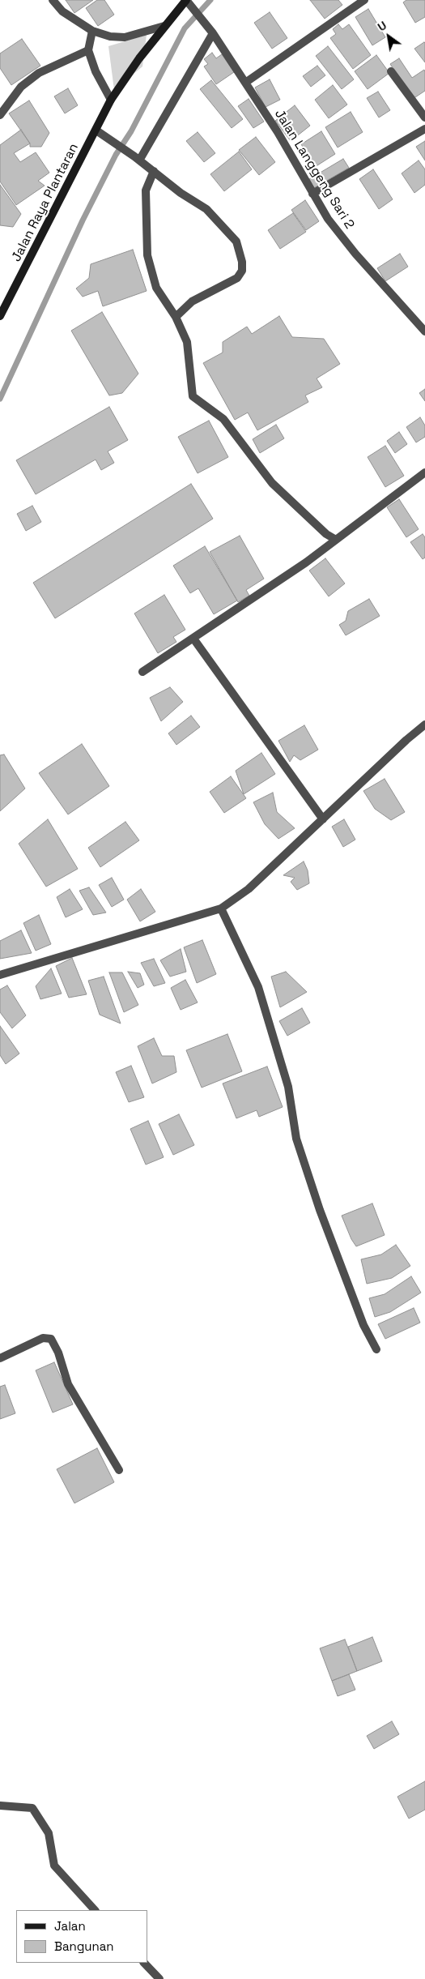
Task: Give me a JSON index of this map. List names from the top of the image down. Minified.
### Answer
{"streets":{"main road":["Jalan Raya Plantaran"],"street":["Jalan Langgeng Sari 2"]},"crossings":[["Jalan Langgeng Sari 2","Jalan Raya Plantaran"]],"legend":["Jalan","Bangunan"],"north":"top left"}
